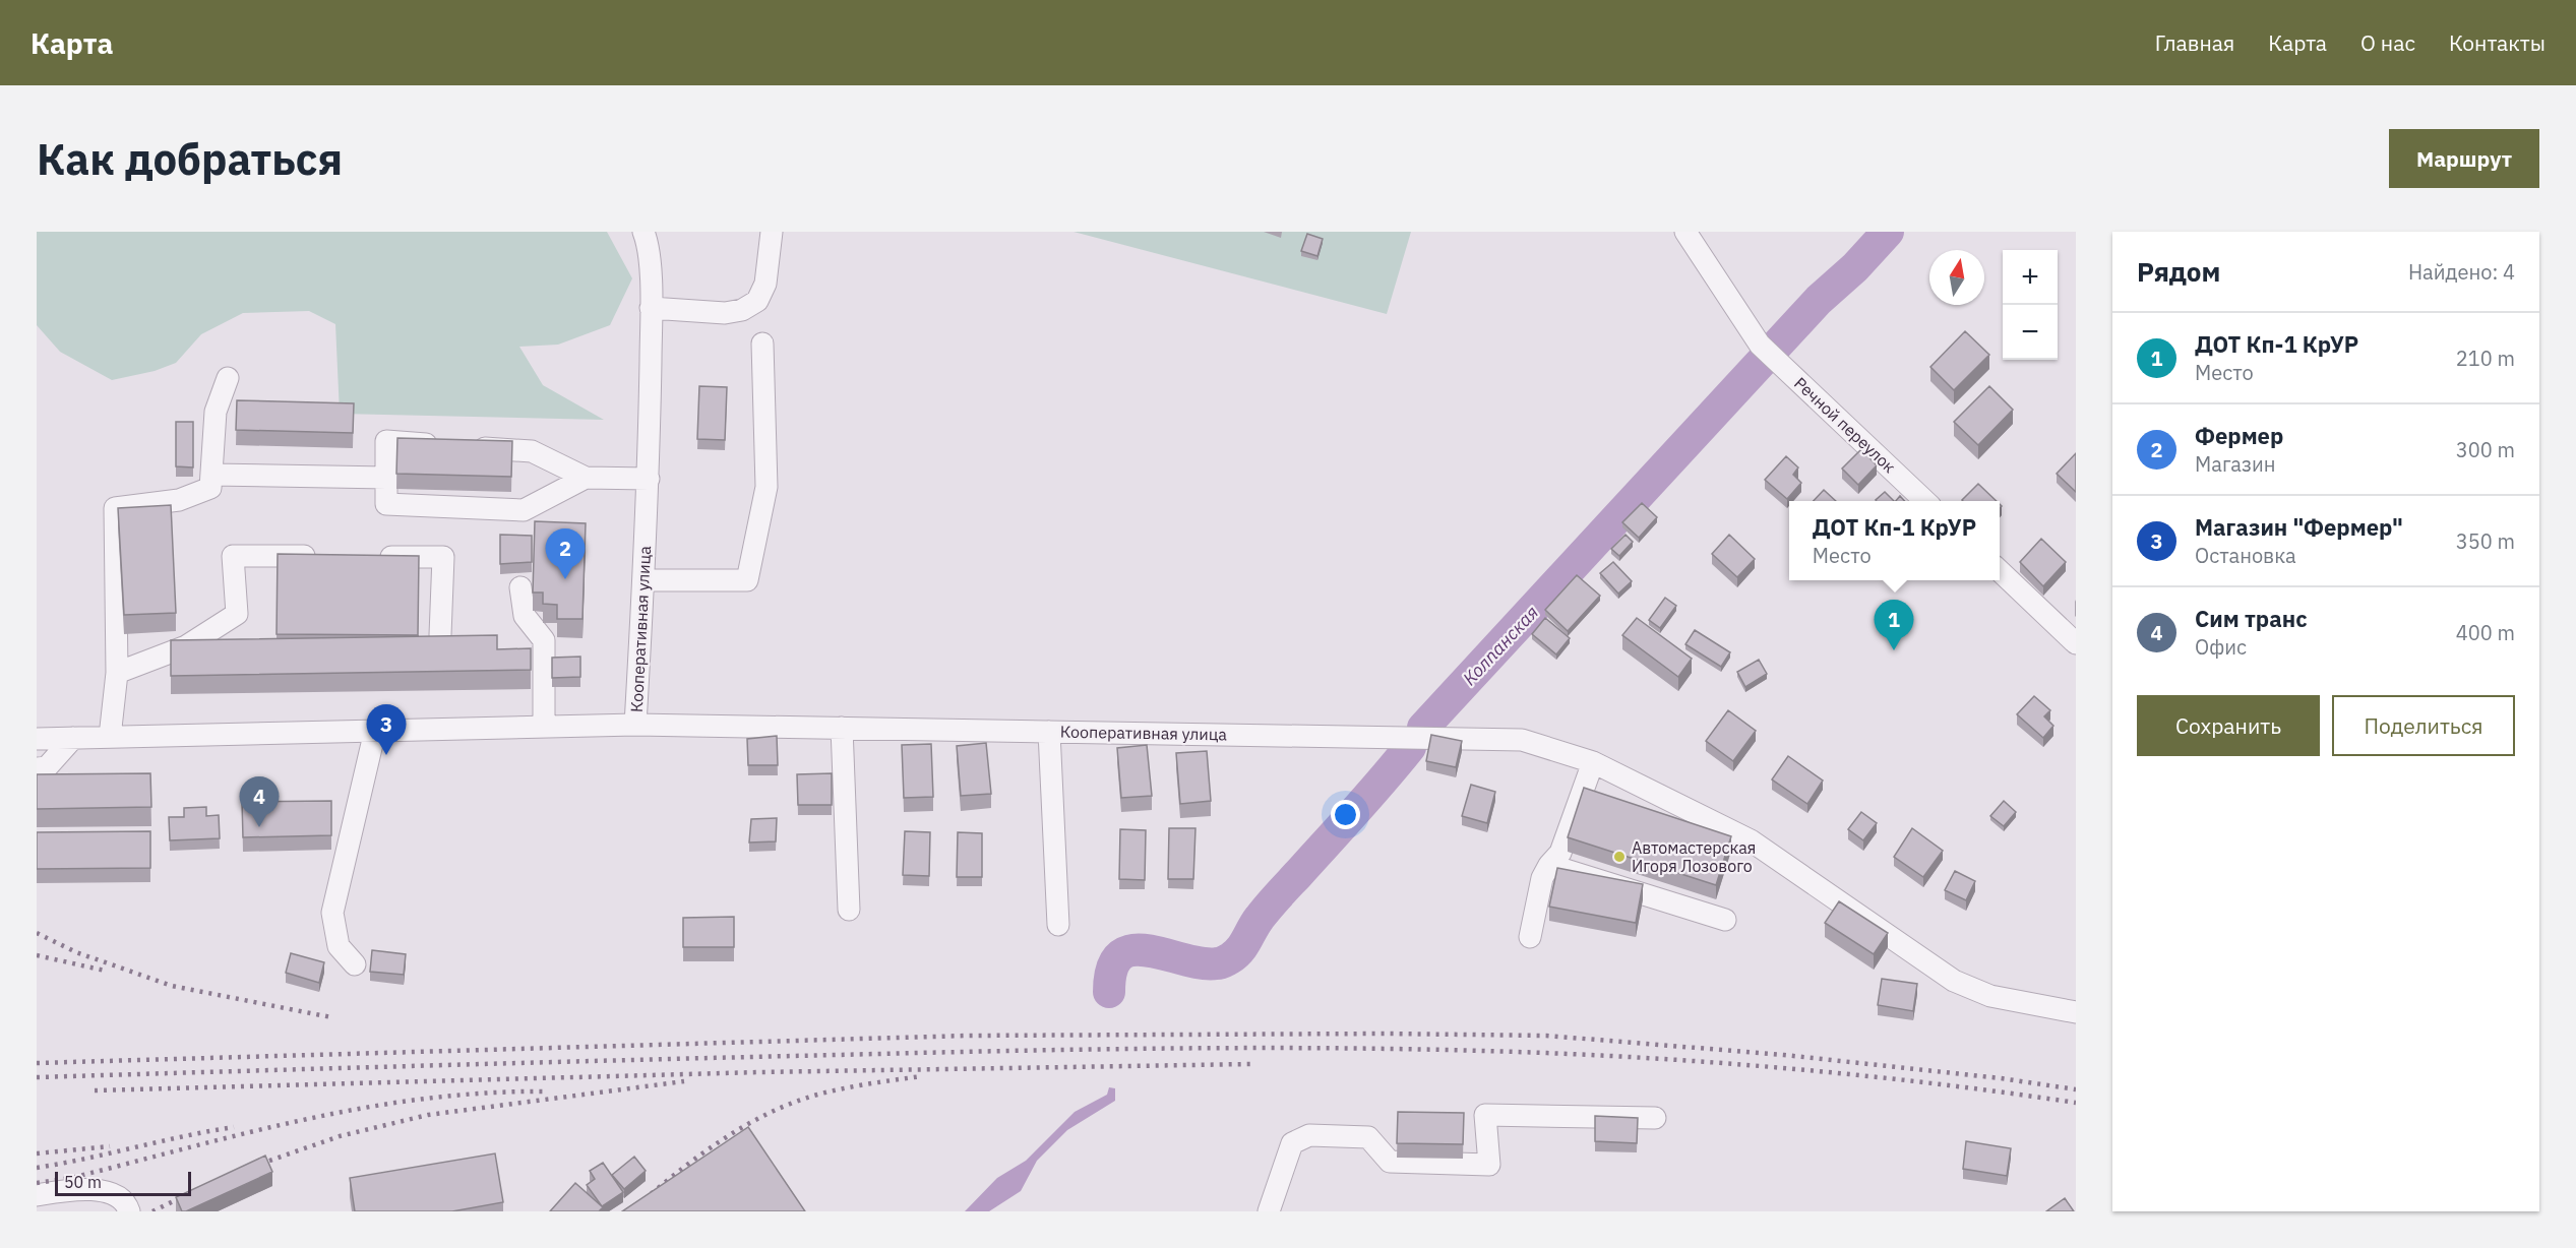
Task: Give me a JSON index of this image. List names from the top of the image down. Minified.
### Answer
{"streets":{"street":["Речной переулок","Кооперативная улица"]},"water":["Колпанская"],"places":["Автомастерская Игоря Лозового"],"scale_bar":"50 m","north":"top","page":{"header":"Карта","nav":["Главная","Карта","О нас","Контакты"],"buttons":["Маршрут",["Сохранить","Поделиться"]],"title":"Как добраться","heading":["Рядом","Найдено: 4"],"map_buttons":["+","−"],"list":[{"mark":"1","name":"ДОТ Кп-1 КрУР","note":"Место","value":"210 m"},{"mark":"2","name":"Фермер","note":"Магазин","value":"300 m"},{"mark":"3","name":"Магазин \"Фермер\"","note":"Остановка","value":"350 m"},{"mark":"4","name":"Сим транс","note":"Офис","value":"400 m"}],"popup":["ДОТ Кп-1 КрУР","Место"],"pins":["2","1","3","4"],"scale":"50 m"}}
